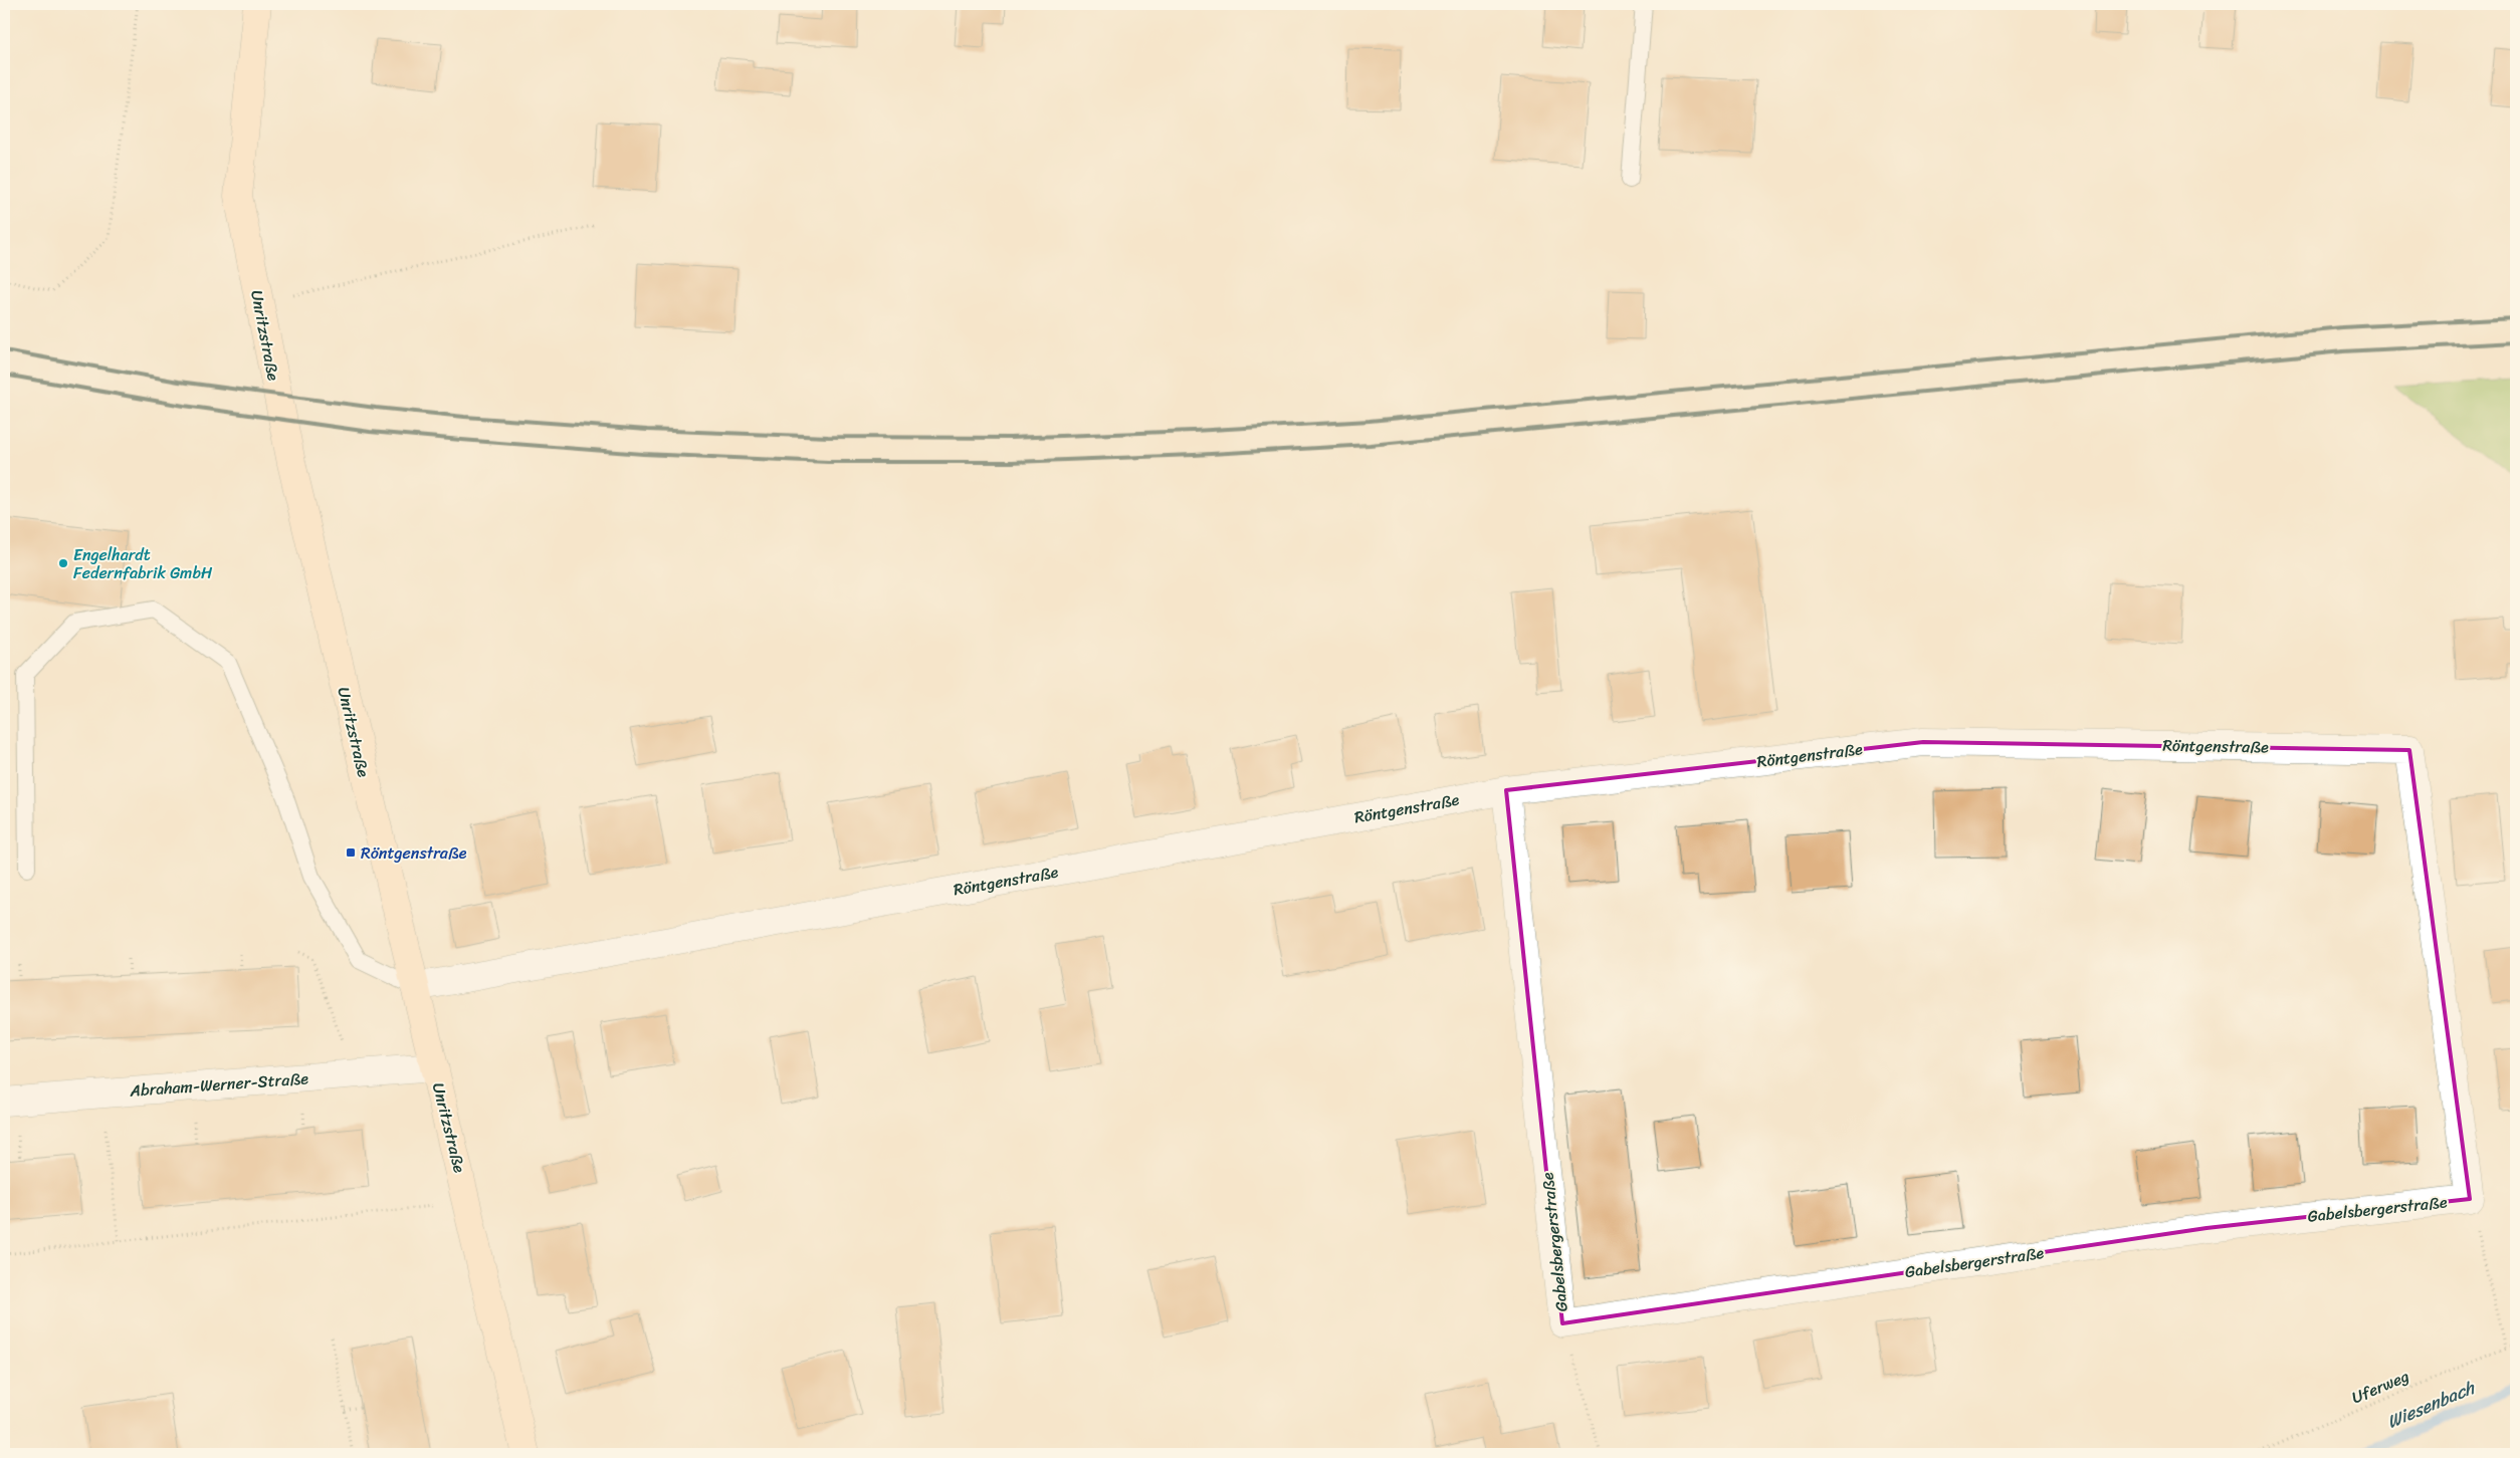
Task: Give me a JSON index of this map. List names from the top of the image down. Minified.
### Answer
{"streets":{"street":["Unritzstraße","Röntgenstraße","Abraham-Werner-Straße","Gabelsbergerstraße"],"path":["Uferweg"]},"crossings":[["Unritzstraße","Röntgenstraße"],["Unritzstraße","Abraham-Werner-Straße"],["Röntgenstraße","Gabelsbergerstraße"]],"water":["Wiesenbach"],"places":{"other":["Engelhardt Federnfabrik GmbH"],"transit":["Röntgenstraße"]}}
